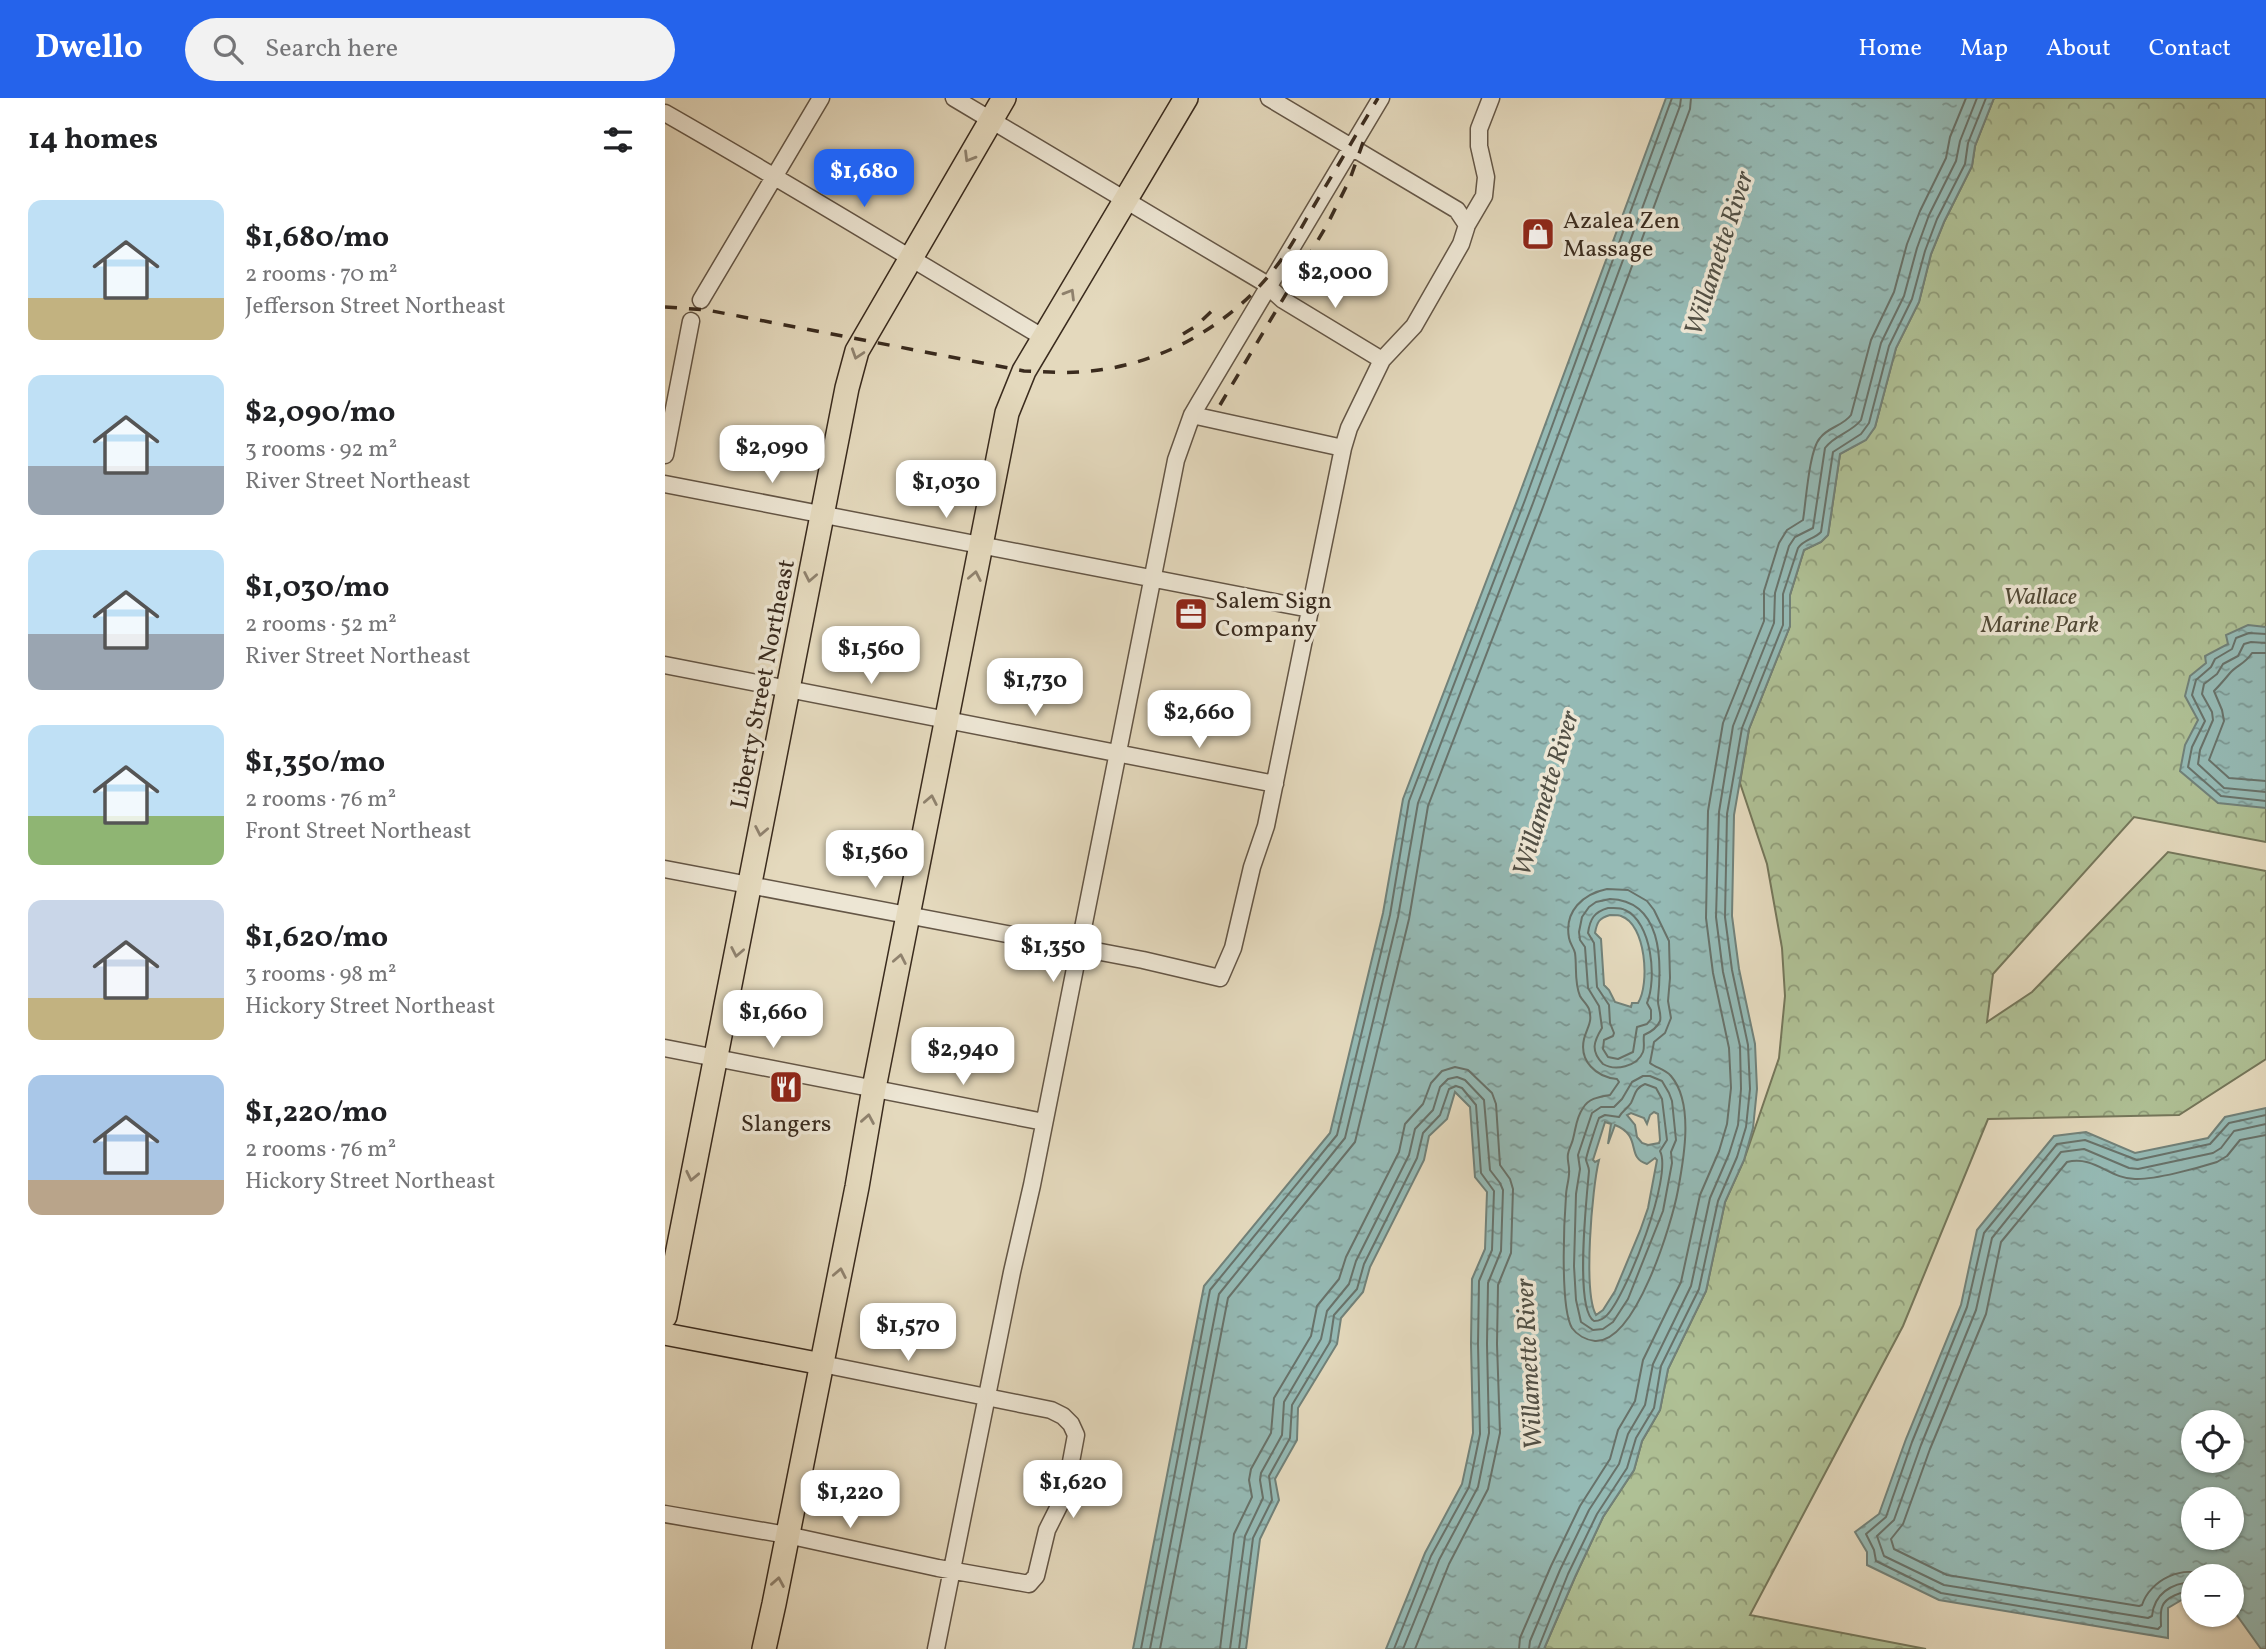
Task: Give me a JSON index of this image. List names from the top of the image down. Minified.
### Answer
{"streets":{"highway":["Liberty Street Northeast"]},"water":["Willamette River"],"parks":["Wallace Marine Park"],"places":{"shop":["Azalea Zen Massage"],"office":["Salem Sign Company"],"restaurant":["Slangers"]},"page":{"header":"Dwello","search":"Search here","nav":["Home","Map","About","Contact"],"heading":"14 homes","price":["$1,680","$2,000","$2,090","$1,030","$1,560","$1,730","$2,660","$1,560","$1,350","$1,660","$2,940","$1,570","$1,620","$1,220"],"list":[{"name":"$1,680/mo","note":"2 rooms · 70 m² · Jefferson Street Northeast"},{"name":"$2,090/mo","note":"3 rooms · 92 m² · River Street Northeast"},{"name":"$1,030/mo","note":"2 rooms · 52 m² · River Street Northeast"},{"name":"$1,350/mo","note":"2 rooms · 76 m² · Front Street Northeast"},{"name":"$1,620/mo","note":"3 rooms · 98 m² · Hickory Street Northeast"},{"name":"$1,220/mo","note":"2 rooms · 76 m² · Hickory Street Northeast"}],"map_buttons":["+","−"]}}
